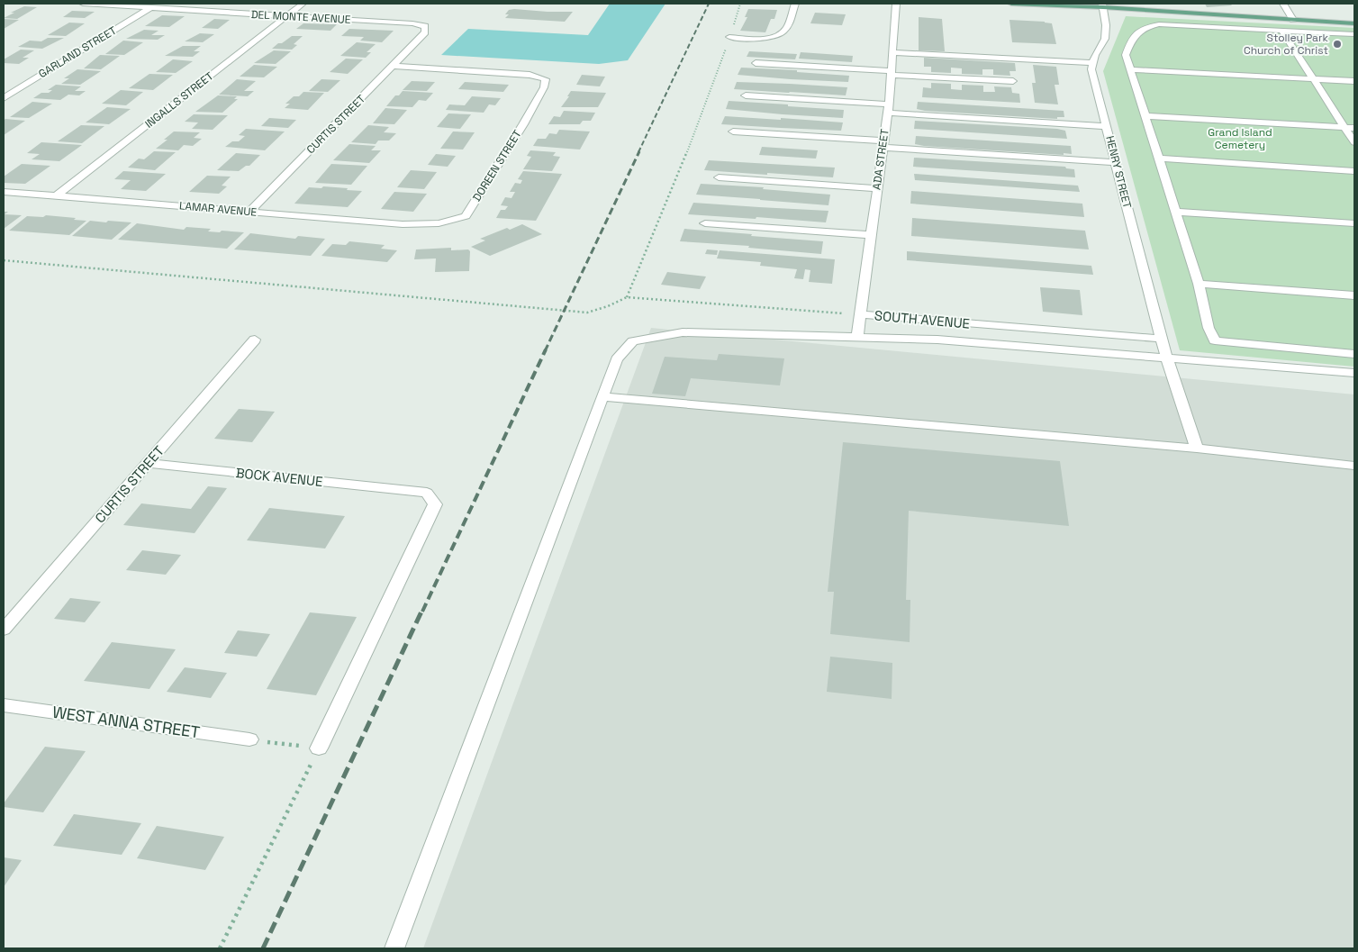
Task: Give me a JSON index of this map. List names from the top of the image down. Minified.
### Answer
{"streets":{"street":["DEL MONTE AVENUE","GARLAND STREET","INGALLS STREET","CURTIS STREET","ADA STREET","DOREEN STREET","HENRY STREET","LAMAR AVENUE","SOUTH AVENUE","BOCK AVENUE","WEST ANNA STREET"]},"crossings":[["DEL MONTE AVENUE","GARLAND STREET"],["DEL MONTE AVENUE","INGALLS STREET"],["DEL MONTE AVENUE","CURTIS STREET"],["INGALLS STREET","LAMAR AVENUE"],["CURTIS STREET","DOREEN STREET"],["CURTIS STREET","LAMAR AVENUE"],["CURTIS STREET","BOCK AVENUE"],["ADA STREET","SOUTH AVENUE"],["DOREEN STREET","LAMAR AVENUE"],["HENRY STREET","SOUTH AVENUE"]],"parks":["Grand Island Cemetery"],"places":["Stolley Park Church of Christ"]}
